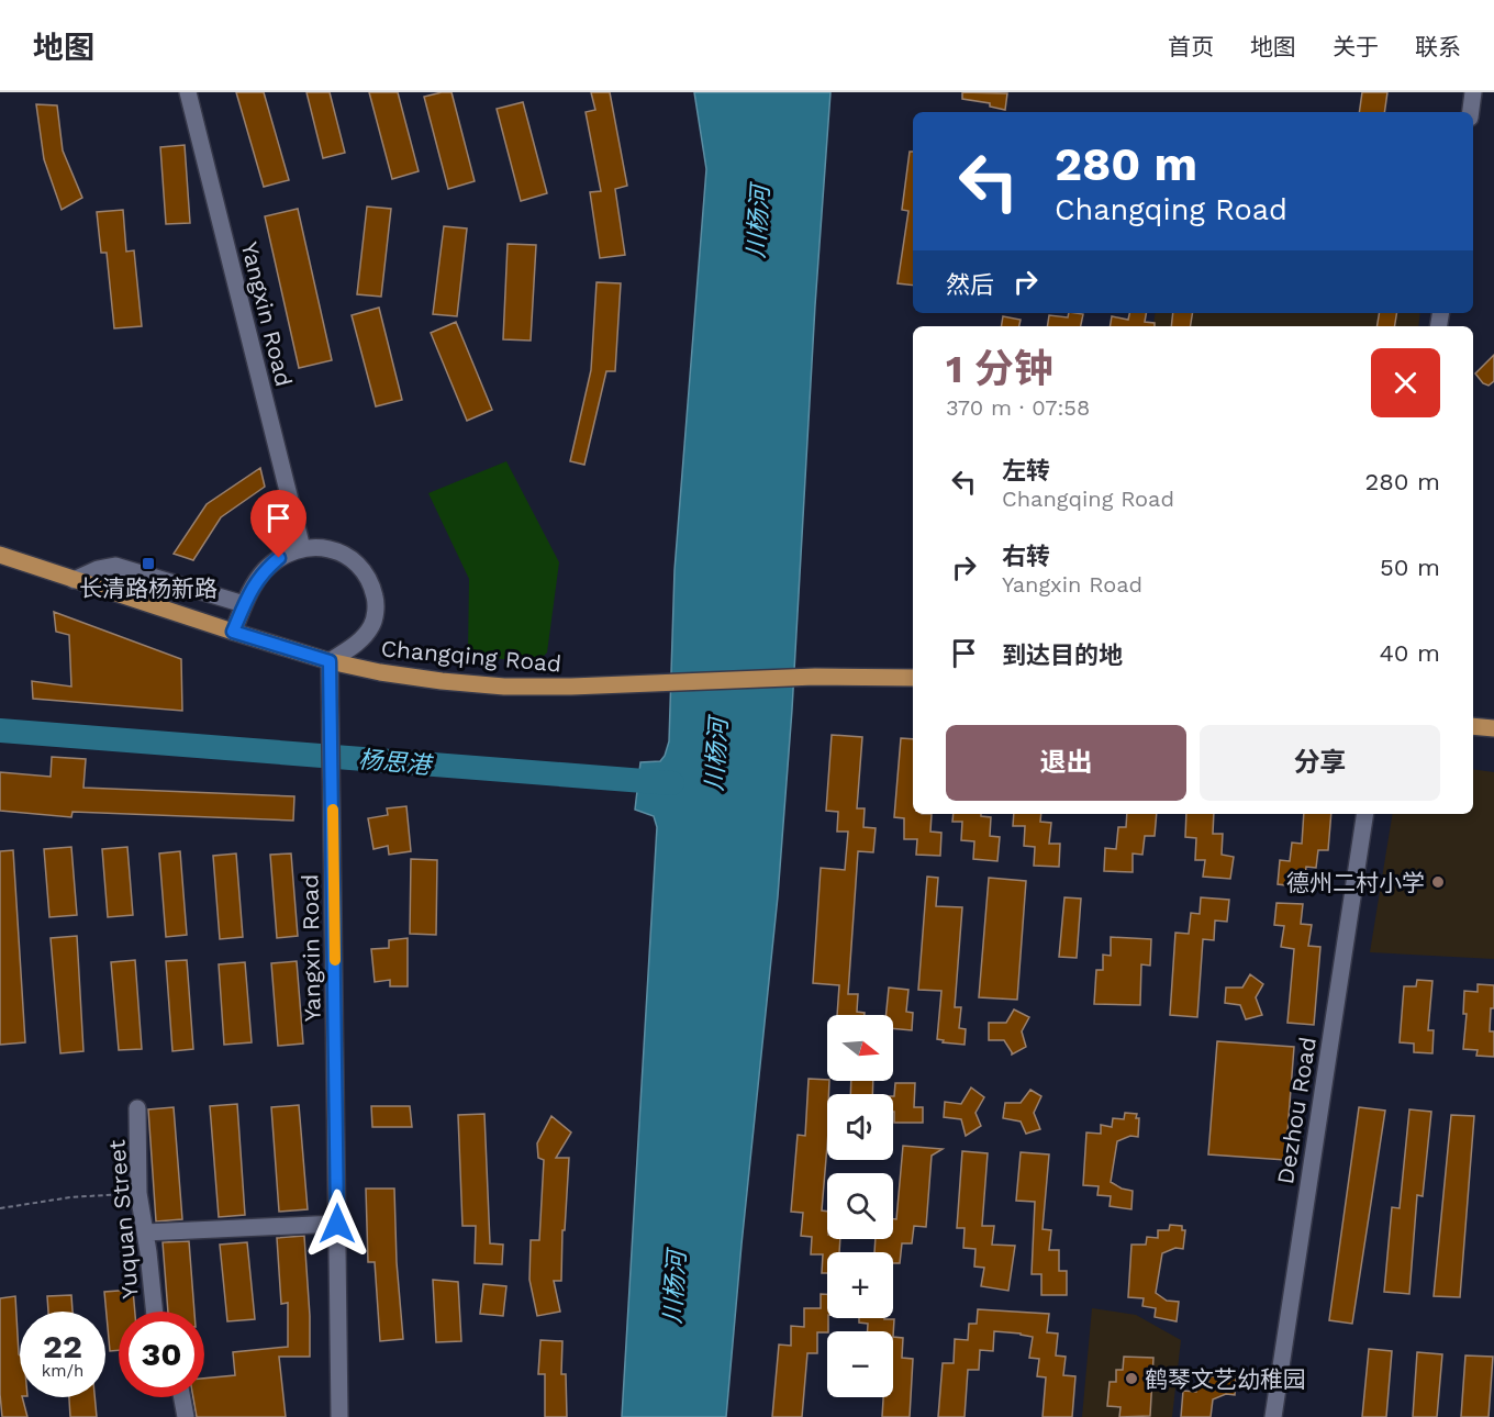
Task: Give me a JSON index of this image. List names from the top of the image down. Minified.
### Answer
{"streets":{"main road":["Changqing Road"],"street":["Yangxin Road","Dezhou Road","Yuquan Street"]},"crossings":[["Yangxin Road","Changqing Road"]],"water":["川杨河","杨思港"],"places":{"transit":["长清路杨新路"],"other":["德州二村小学","鹤琴文艺幼稚园"]},"north":"right","page":{"header":"地图","nav":["首页","地图","关于","联系"],"turn":["280 m","Changqing Road"],"then":"然后","heading":["1 分钟","370 m · 07:58"],"list":[{"name":"左转","note":"Changqing Road","value":"280 m"},{"name":"右转","note":"Yangxin Road","value":"50 m"},{"name":"到达目的地","value":"40 m"}],"buttons":["退出","分享"],"map_buttons":["+","−"],"speed":"22 km/h","limit":"30"}}
